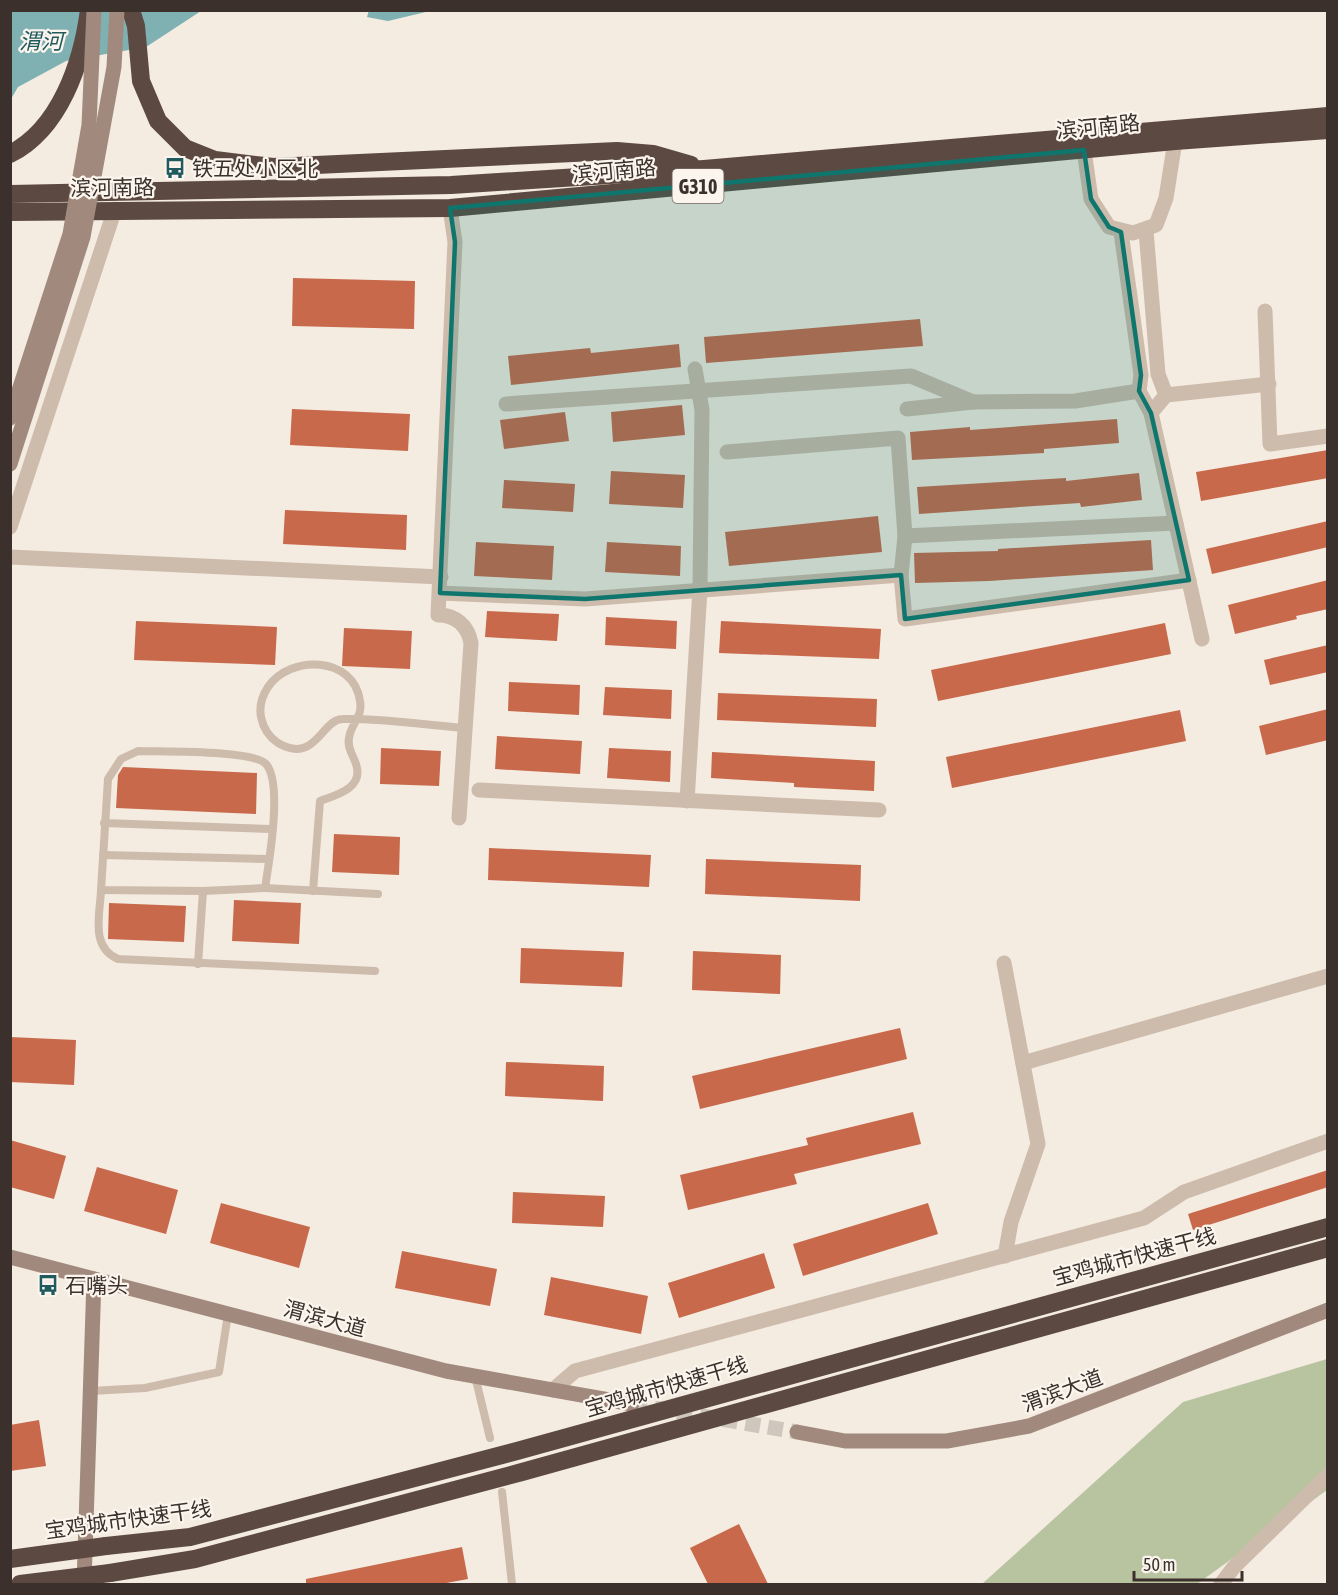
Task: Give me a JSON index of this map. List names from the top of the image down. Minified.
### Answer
{"streets":{"highway":["滨河南路","G310","宝鸡城市快速干线"],"main road":["渭滨大道"]},"water":["渭河"],"places":{"bus stop":["铁五处小区北","石嘴头"]},"scale_bar":"50 m"}
